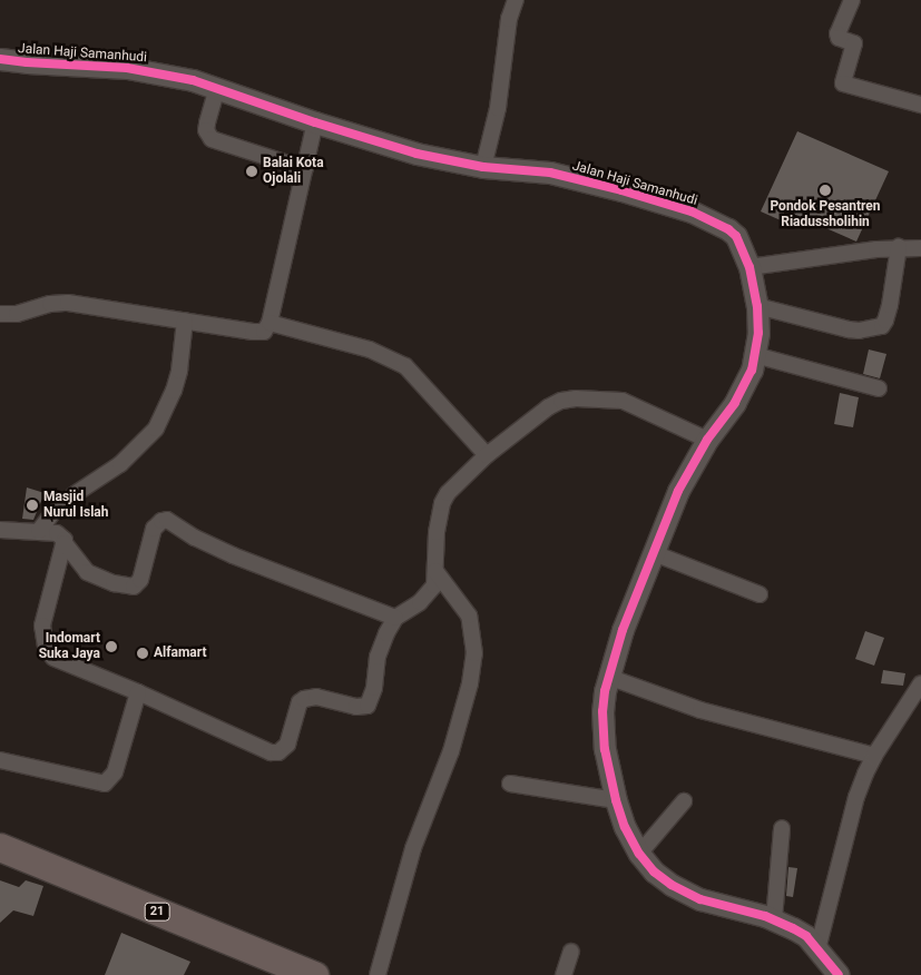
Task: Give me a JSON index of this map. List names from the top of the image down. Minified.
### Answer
{"streets":{"highway":["21"],"street":["Jalan Haji Samanhudi"]},"places":["Balai Kota Ojolali","Pondok Pesantren Riadussholihin","Masjid Nurul Islah","Indomart Suka Jaya","Alfamart"]}
